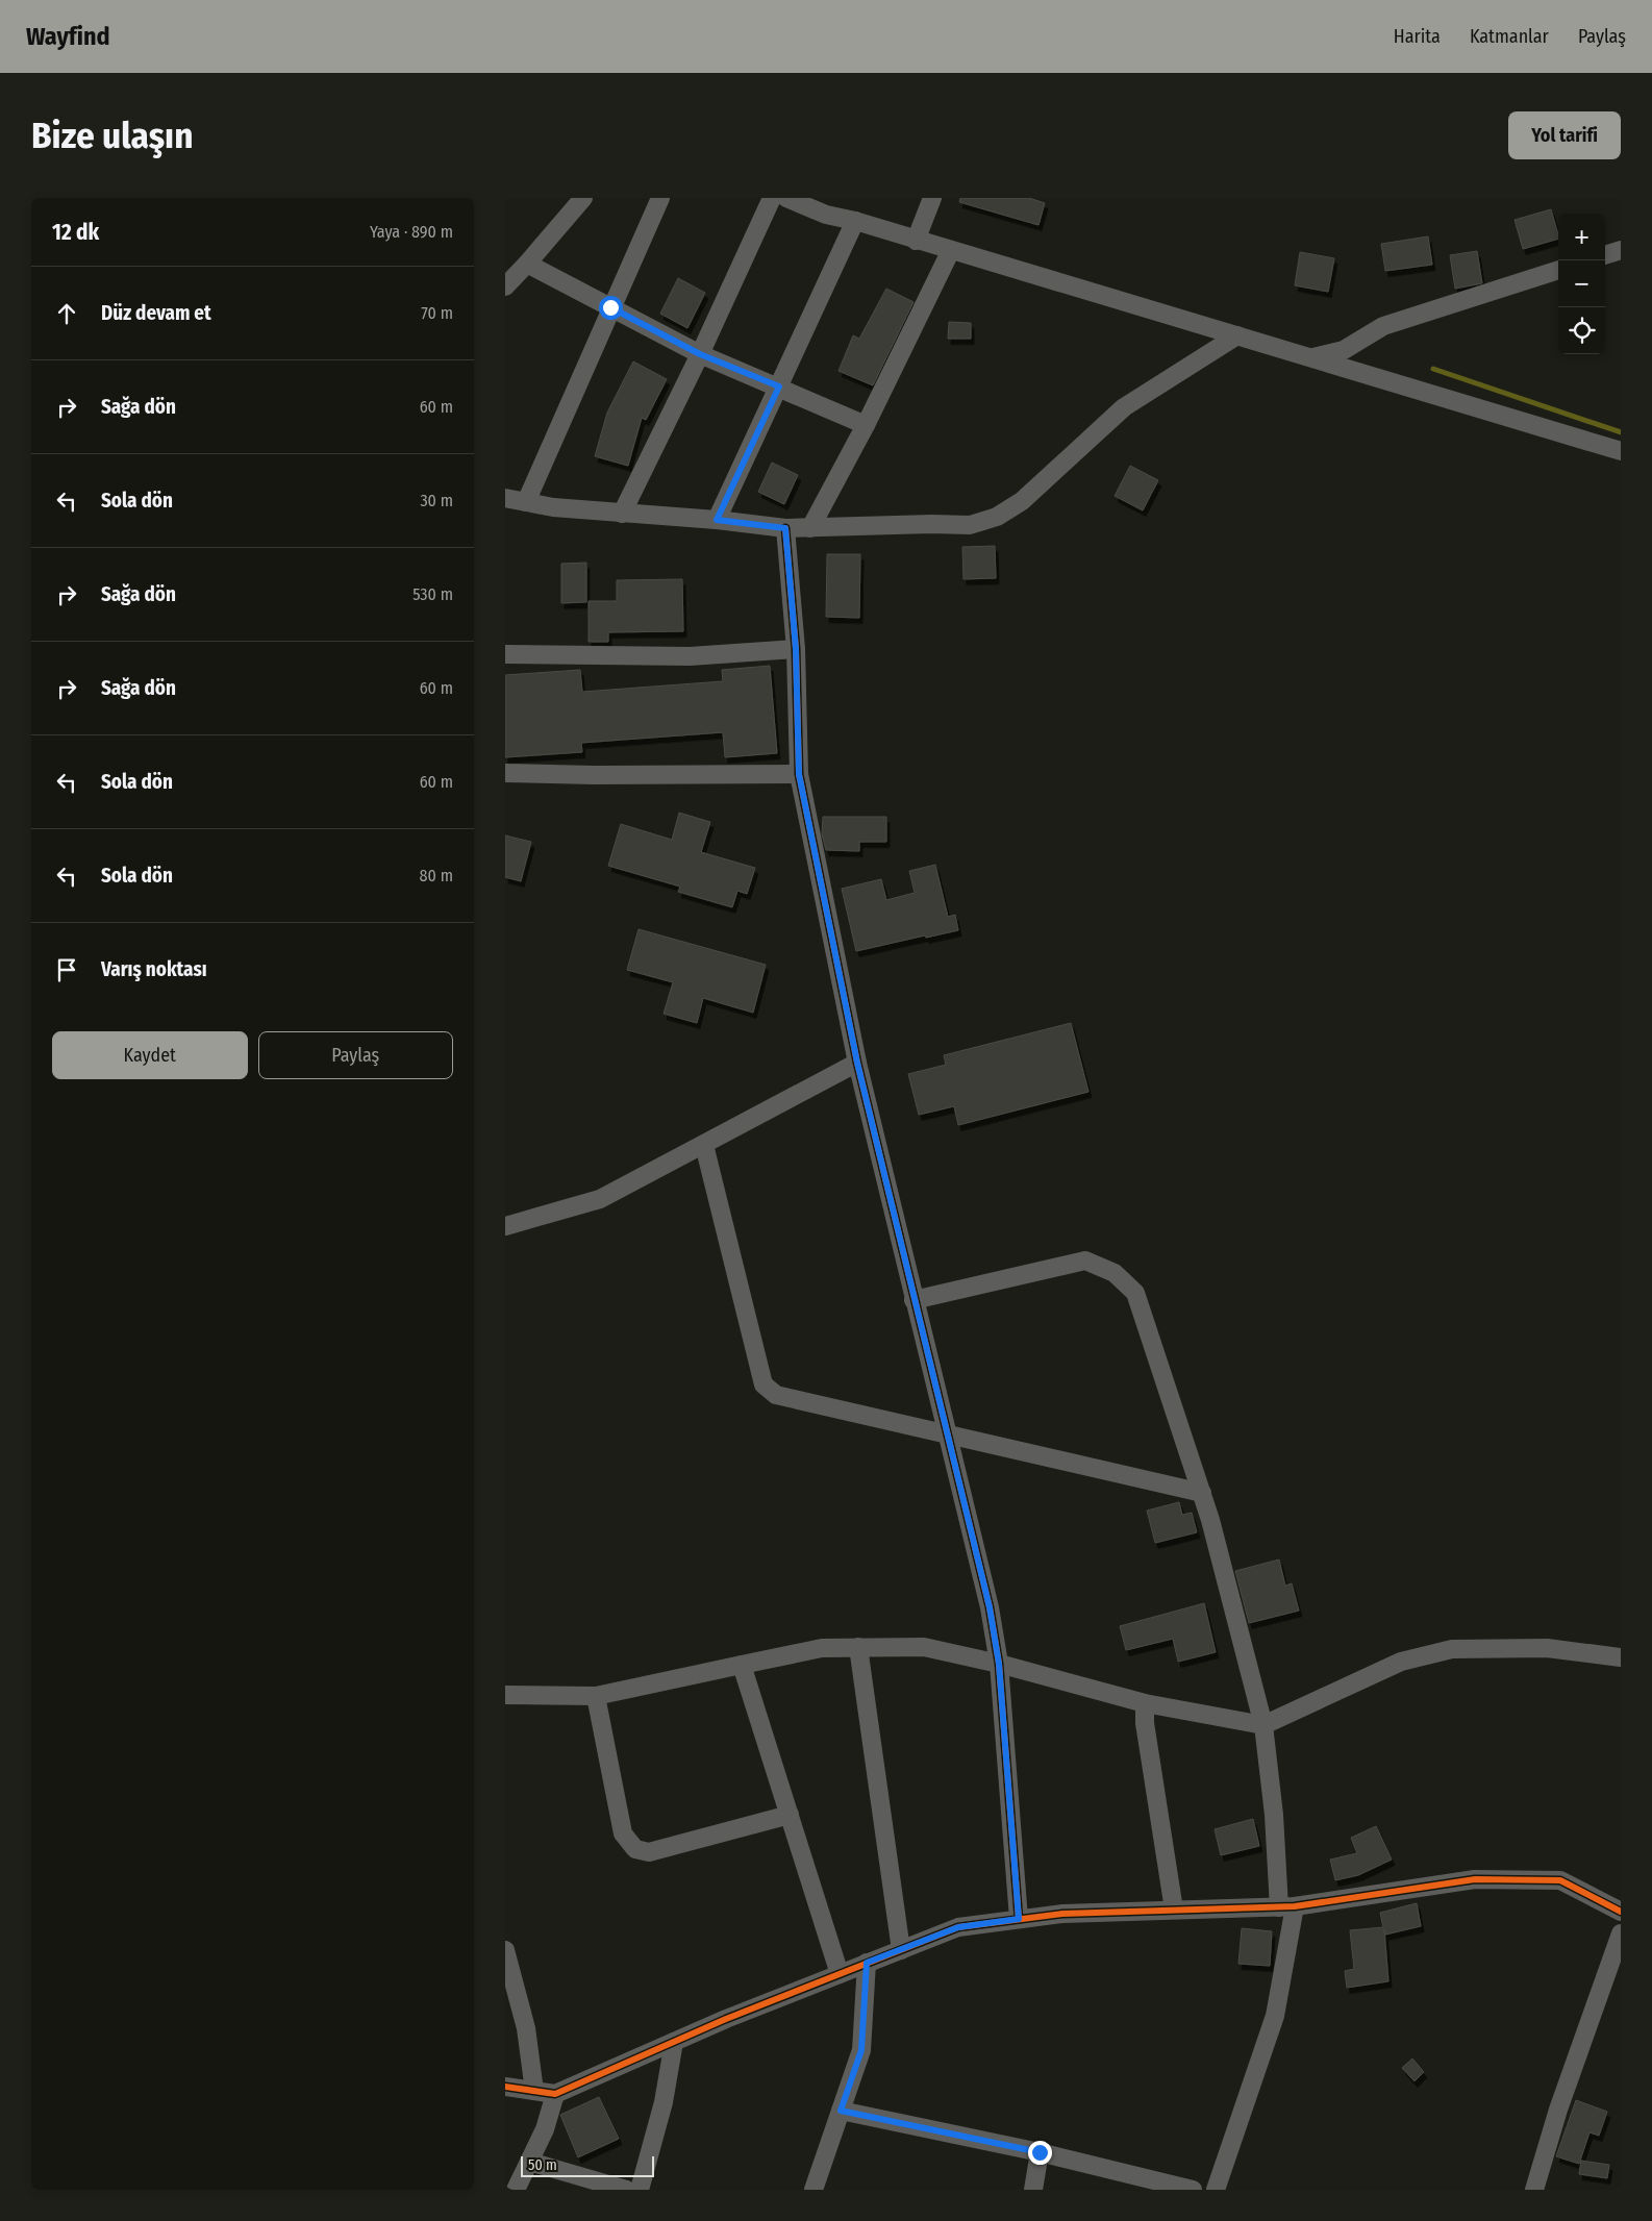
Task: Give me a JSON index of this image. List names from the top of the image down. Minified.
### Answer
{"scale_bar":"50 m","page":{"header":"Wayfind","nav":["Harita","Katmanlar","Paylaş"],"buttons":["Yol tarifi",["Kaydet","Paylaş"]],"title":"Bize ulaşın","heading":["12 dk","Yaya · 890 m"],"map_buttons":["+","−"],"list":[["Düz devam et","70 m"],["Sağa dön","60 m"],["Sola dön","30 m"],["Sağa dön","530 m"],["Sağa dön","60 m"],["Sola dön","60 m"],["Sola dön","80 m"],"Varış noktası"],"scale":"50 m"}}
